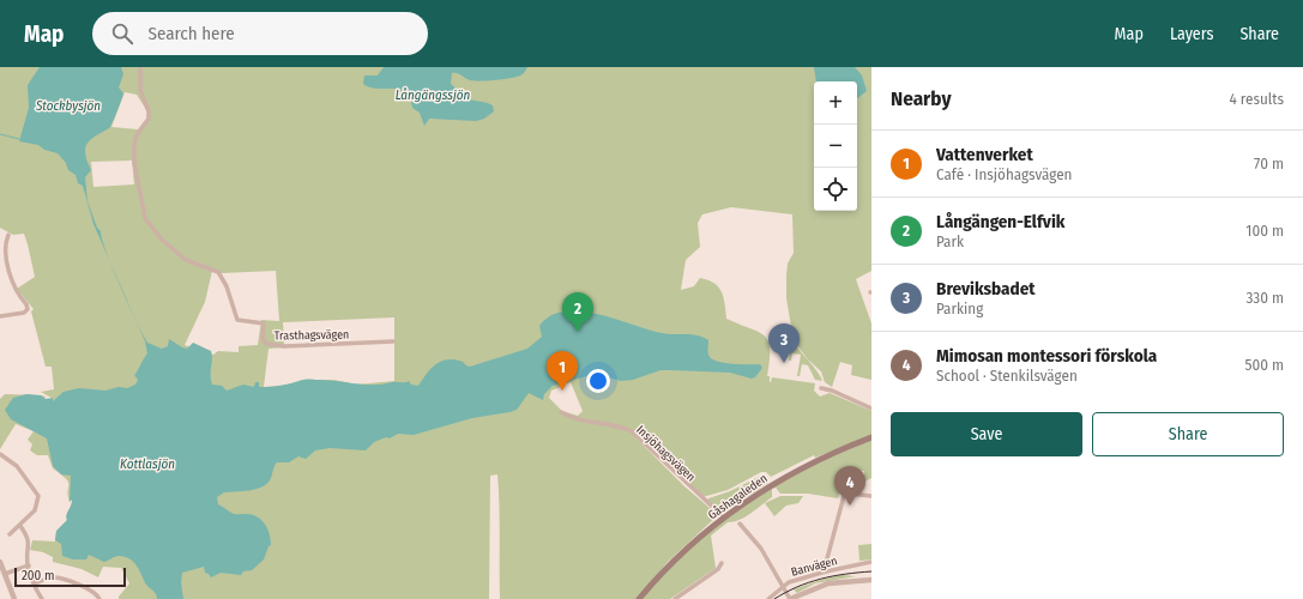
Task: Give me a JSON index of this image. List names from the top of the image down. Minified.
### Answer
{"streets":{"main road":["Gåshagaleden"],"street":["Trasthagsvägen","Insjöhagsvägen","Banvägen"]},"crossings":[["Insjöhagsvägen","Gåshagaleden"]],"water":["Långängssjön","Stockbysjön","Kottlasjön"],"scale_bar":"200 m","page":{"header":"Map","search":"Search here","nav":["Map","Layers","Share"],"heading":["Nearby","4 results"],"map_buttons":["+","−"],"list":[{"mark":"1","name":"Vattenverket","note":"Café · Insjöhagsvägen","value":"70 m"},{"mark":"2","name":"Långängen-Elfvik","note":"Park","value":"100 m"},{"mark":"3","name":"Breviksbadet","note":"Parking","value":"330 m"},{"mark":"4","name":"Mimosan montessori förskola","note":"School · Stenkilsvägen","value":"500 m"}],"pins":["2","3","1","4"],"buttons":["Save","Share"],"scale":"200 m"}}
